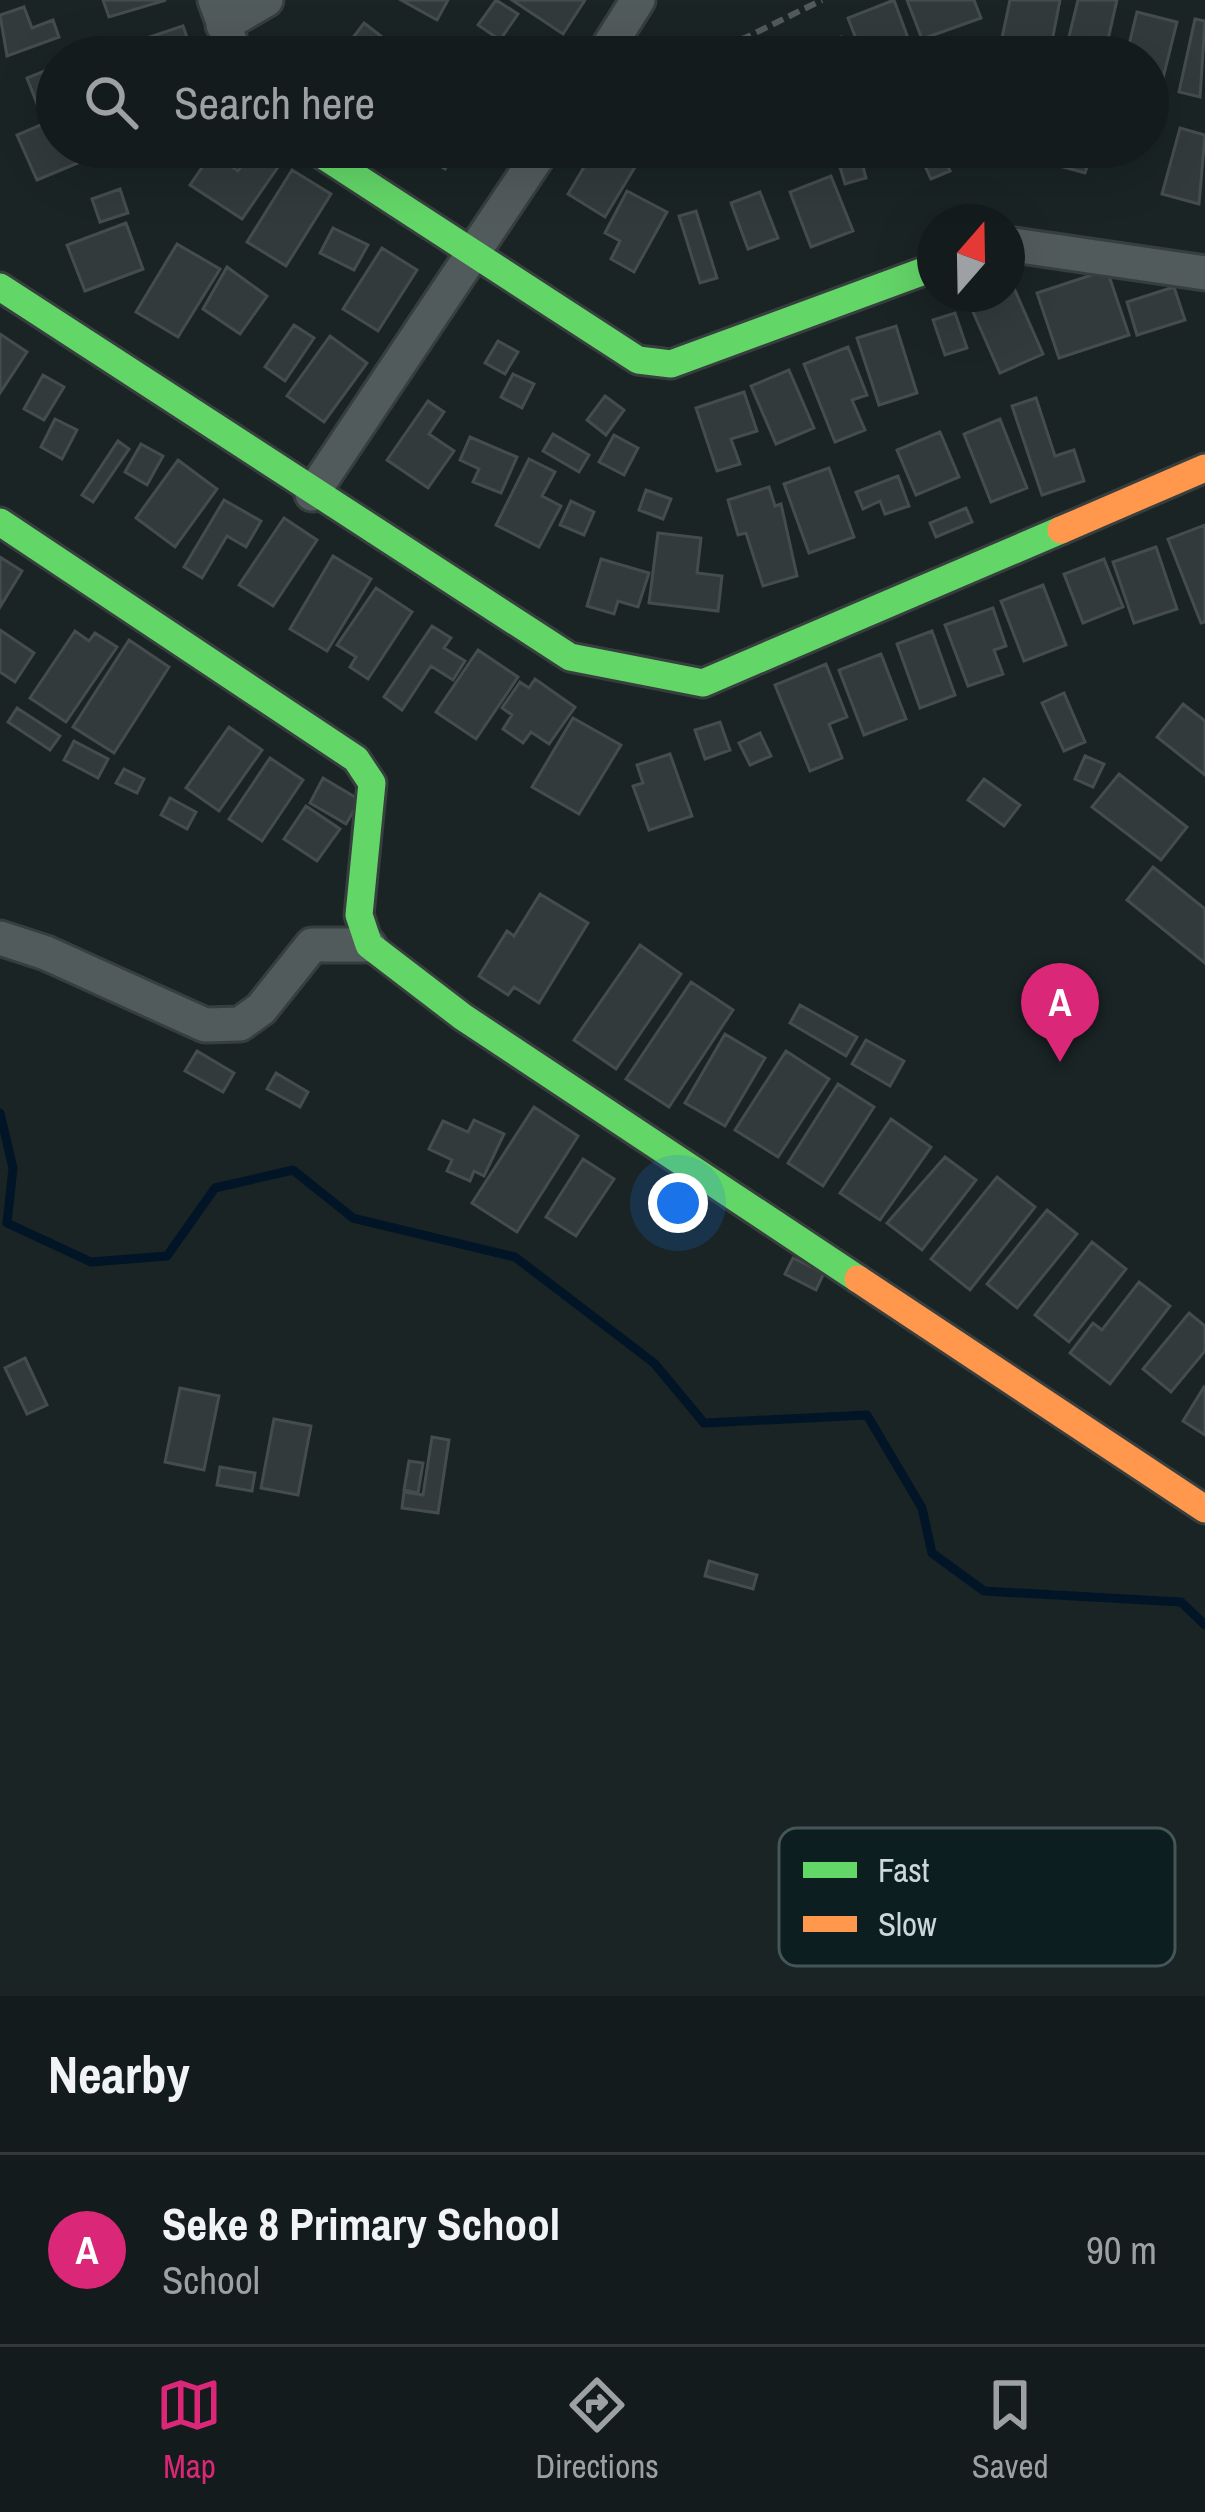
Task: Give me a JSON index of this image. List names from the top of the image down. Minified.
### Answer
{"legend":["Fast","Slow"],"north":"top","page":{"search":"Search here","pins":"A","heading":"Nearby","list":[{"mark":"A","name":"Seke 8 Primary School","note":"School","value":"90 m"}],"nav":["Map","Directions","Saved"]}}
